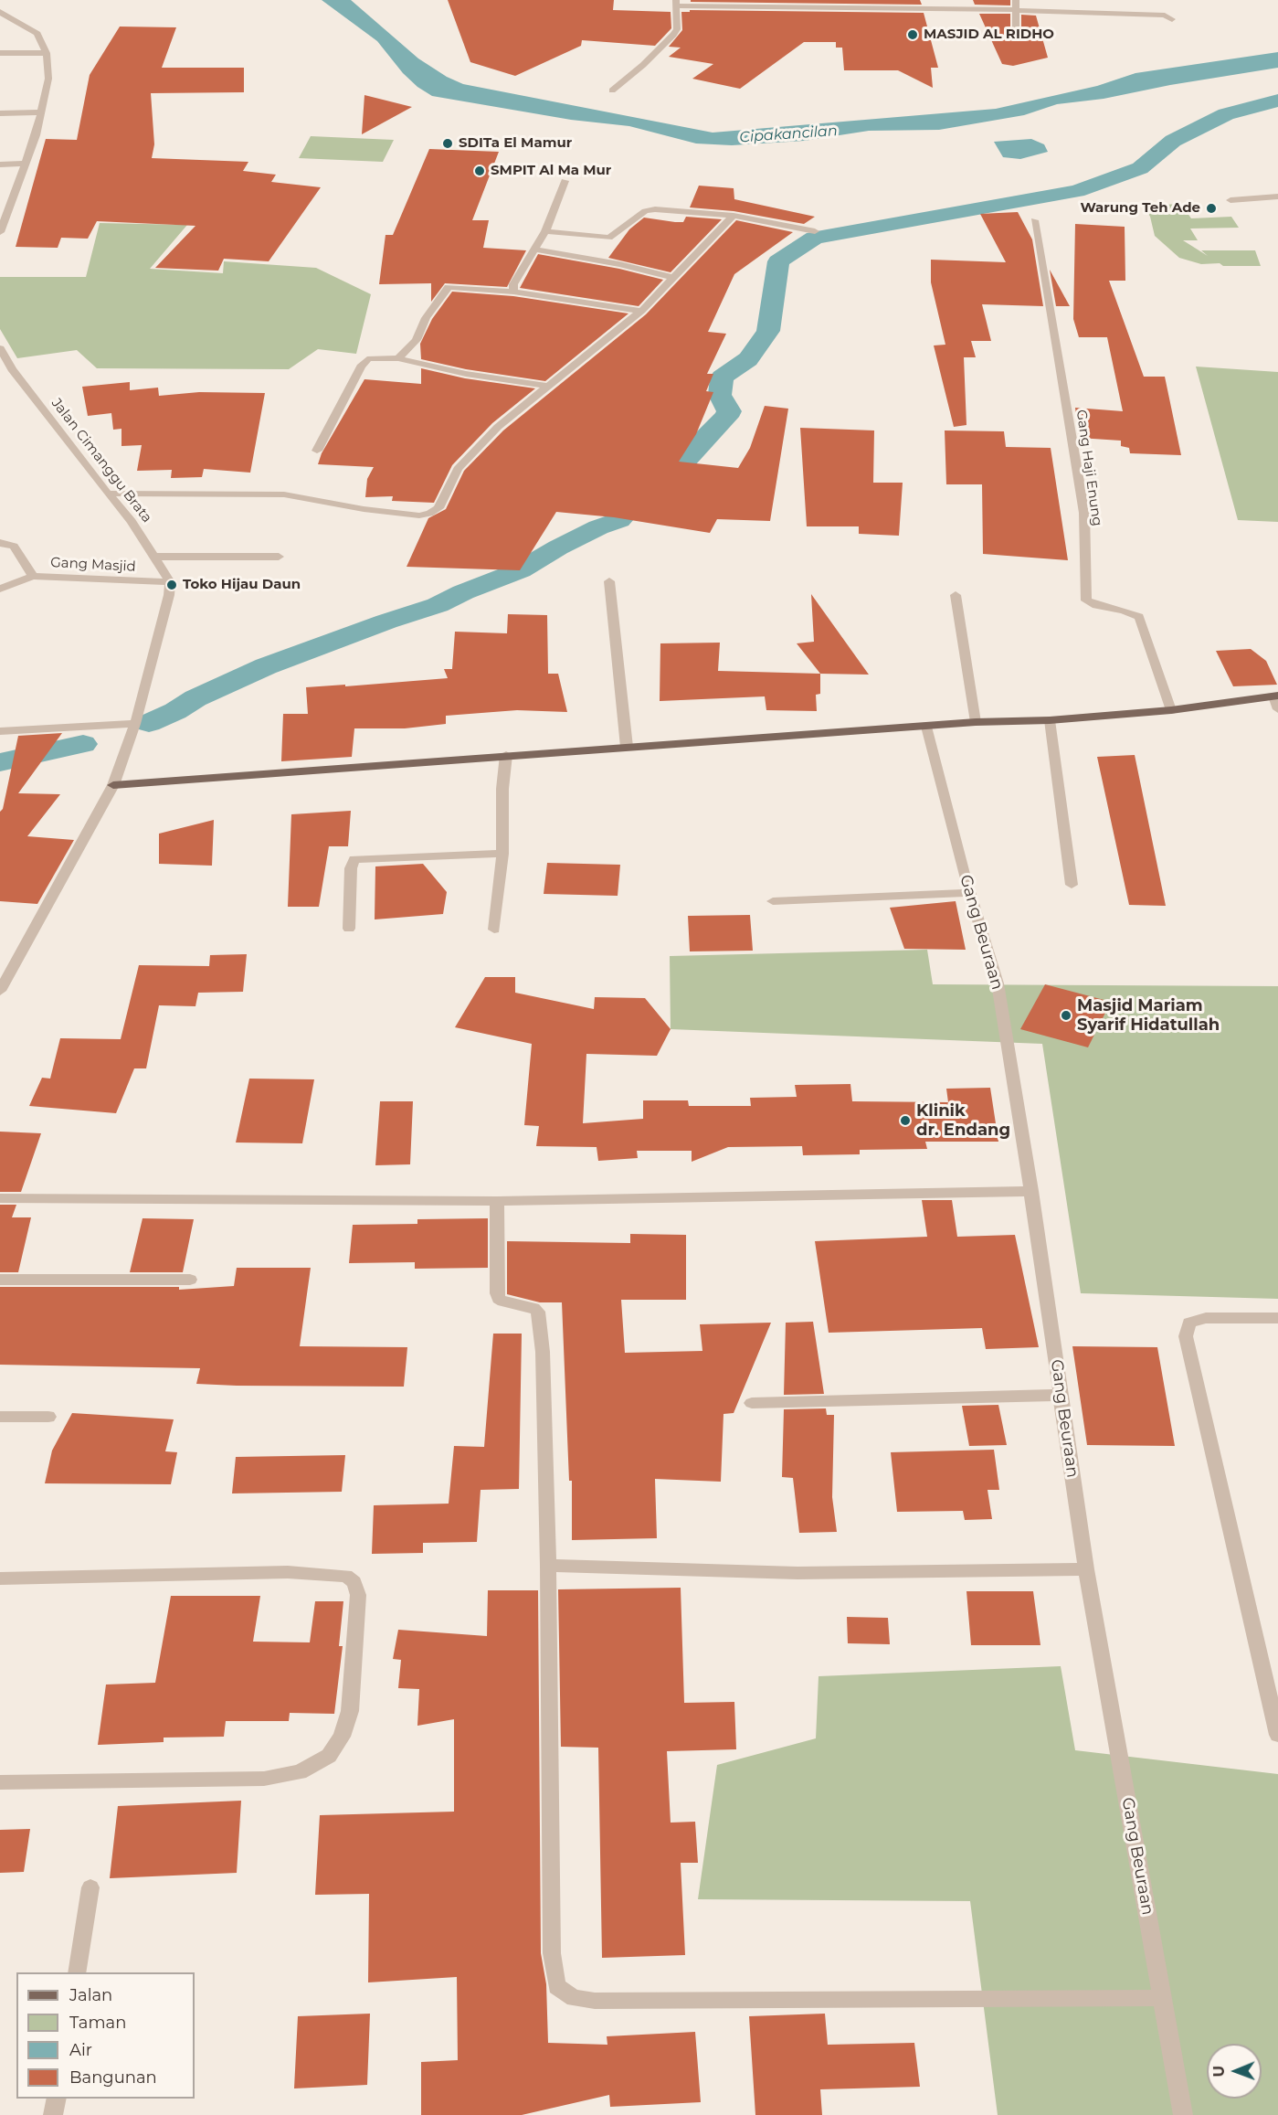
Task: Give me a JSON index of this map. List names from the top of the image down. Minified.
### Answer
{"streets":{"street":["Jalan Cimanggu Brata","Gang Haji Enung","Gang Masjid","Gang Beuraan"]},"crossings":[["Jalan Cimanggu Brata","Gang Masjid"]],"water":["Cipakancilan"],"places":["MASJID AL RIDHO","SDITa El Mamur","SMPIT Al Ma Mur","Warung Teh Ade","Toko Hijau Daun","Masjid Mariam Syarif Hidatullah","Klinik dr. Endang"],"legend":["Jalan","Taman","Air","Bangunan"],"north":"left"}
